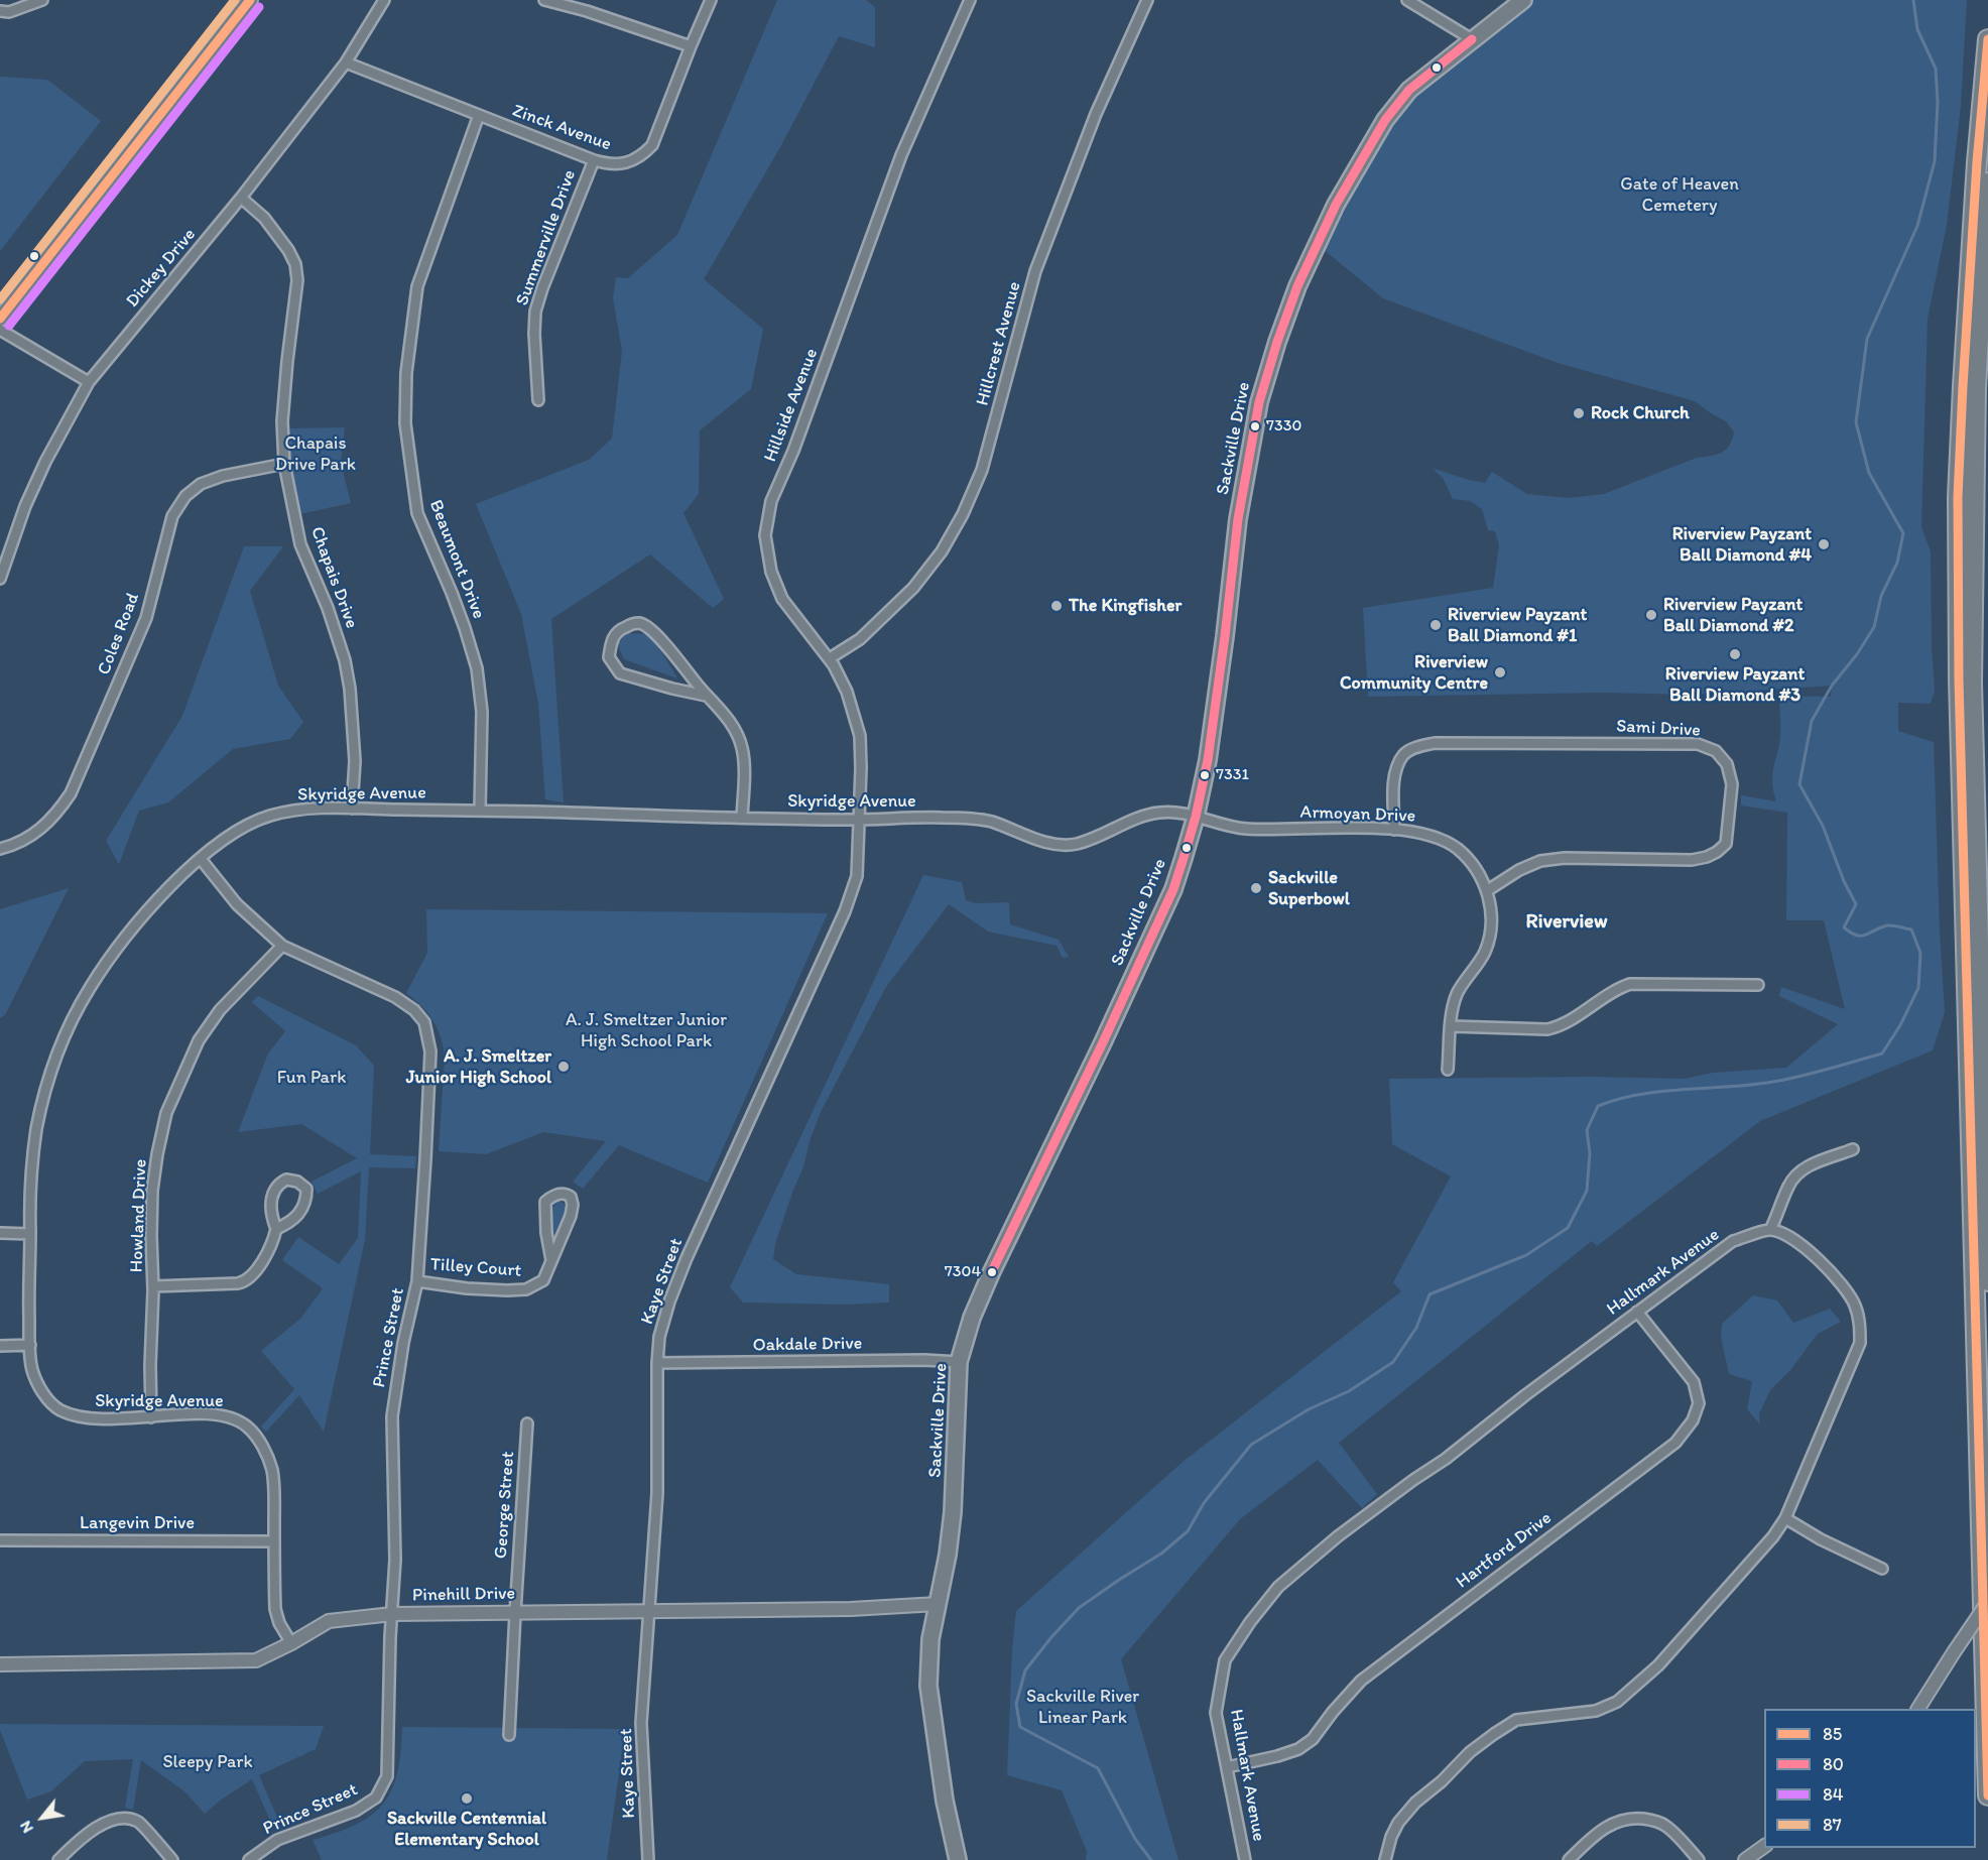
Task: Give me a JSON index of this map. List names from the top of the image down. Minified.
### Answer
{"streets":{"main road":["Sackville Drive"],"street":["Zinck Avenue","Summerville Drive","Dickey Drive","Hillcrest Avenue","Hillside Avenue","Beaumont Drive","Chapais Drive","Coles Road","Sami Drive","Skyridge Avenue","Armoyan Drive","Howland Drive","Tilley Court","Hallmark Avenue","Kaye Street","Prince Street","Oakdale Drive","George Street","Langevin Drive","Hartford Drive","Pinehill Drive"]},"crossings":[["Zinck Avenue","Summerville Drive"],["Zinck Avenue","Dickey Drive"],["Zinck Avenue","Beaumont Drive"],["Dickey Drive","Chapais Drive"],["Hillcrest Avenue","Hillside Avenue"],["Hillside Avenue","Skyridge Avenue"],["Hillside Avenue","Kaye Street"],["Sackville Drive","Skyridge Avenue"],["Sackville Drive","Armoyan Drive"],["Sackville Drive","Oakdale Drive"],["Sackville Drive","Pinehill Drive"],["Beaumont Drive","Skyridge Avenue"],["Chapais Drive","Coles Road"],["Chapais Drive","Skyridge Avenue"],["Sami Drive","Armoyan Drive"],["Skyridge Avenue","Armoyan Drive"],["Skyridge Avenue","Howland Drive"],["Skyridge Avenue","Kaye Street"],["Skyridge Avenue","Prince Street"],["Skyridge Avenue","Langevin Drive"],["Skyridge Avenue","Pinehill Drive"],["Howland Drive","Prince Street"],["Tilley Court","Prince Street"],["Hallmark Avenue","Hartford Drive"],["Kaye Street","Oakdale Drive"],["Kaye Street","Pinehill Drive"],["Prince Street","Pinehill Drive"],["George Street","Pinehill Drive"]],"districts":["Riverview"],"parks":["Gate of Heaven Cemetery","Chapais Drive Park","A. J. Smeltzer Junior High School Park","Fun Park","Sackville River Linear Park","Sleepy Park"],"places":["Rock Church","7330","Riverview Payzant Ball Diamond #4","The Kingfisher","Riverview Payzant Ball Diamond #2","Riverview Payzant Ball Diamond #1","Riverview Payzant Ball Diamond #3","Riverview Community Centre","7331","Sackville Superbowl","A. J. Smeltzer Junior High School","7304","Sackville Centennial Elementary School"],"lines":["transit line 85","transit line 87","transit line 84","transit line 80"],"legend":["85","80","84","87"],"north":"bottom left"}
